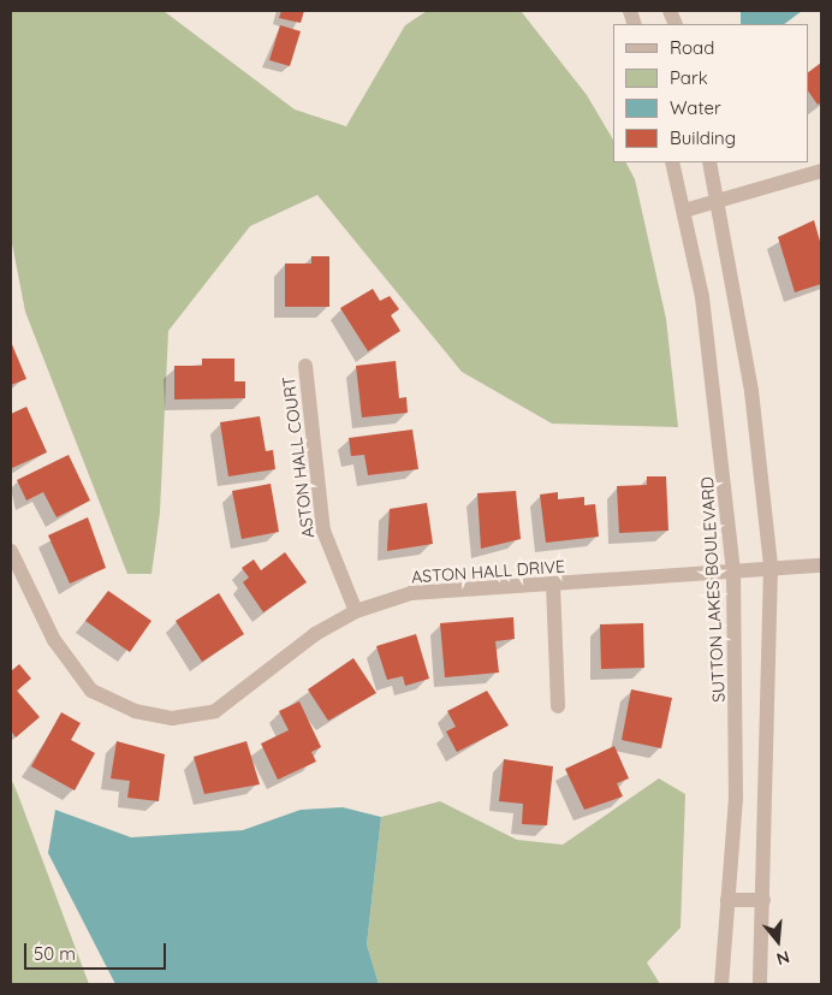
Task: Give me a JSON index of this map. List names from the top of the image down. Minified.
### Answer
{"streets":{"street":["ASTON HALL COURT","ASTON HALL DRIVE","SUTTON LAKES BOULEVARD"]},"crossings":[["ASTON HALL COURT","ASTON HALL DRIVE"],["ASTON HALL DRIVE","SUTTON LAKES BOULEVARD"]],"legend":["Road","Park","Water","Building"],"scale_bar":"50 m","north":"bottom"}
